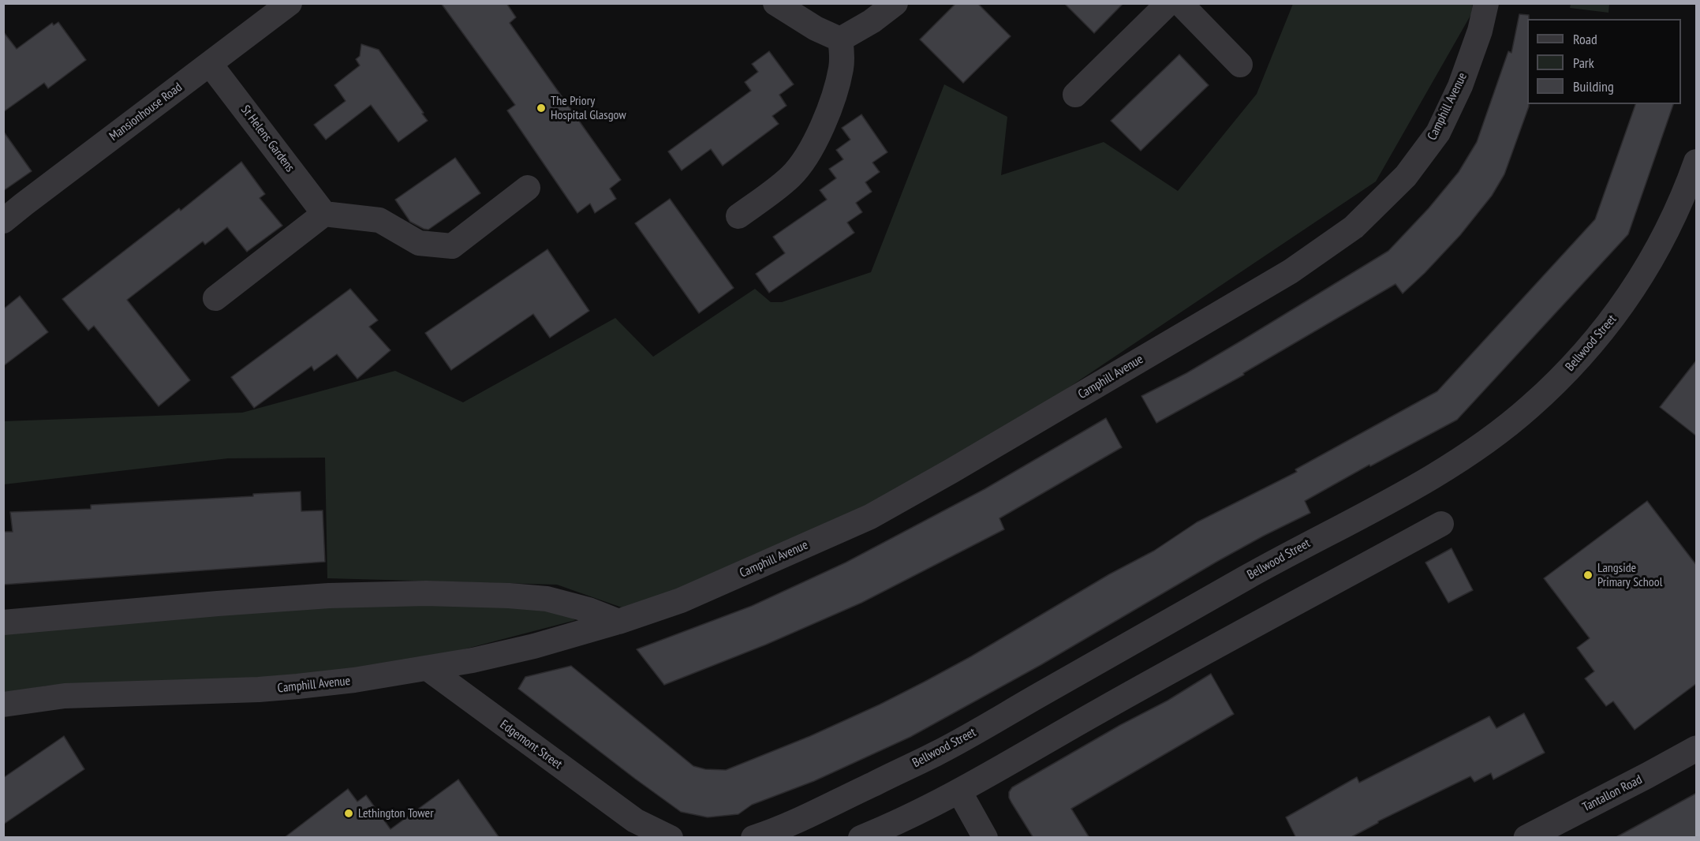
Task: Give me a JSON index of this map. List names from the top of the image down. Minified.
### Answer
{"streets":{"street":["Camphill Avenue","Mansionhouse Road","St Helens Gardens","Bellwood Street","Edgemont Street","Tantallon Road"]},"crossings":[["Camphill Avenue","Edgemont Street"],["Mansionhouse Road","St Helens Gardens"]],"places":["The Priory Hospital Glasgow","Langside Primary School","Lethington Tower"],"legend":["Road","Park","Building"]}
